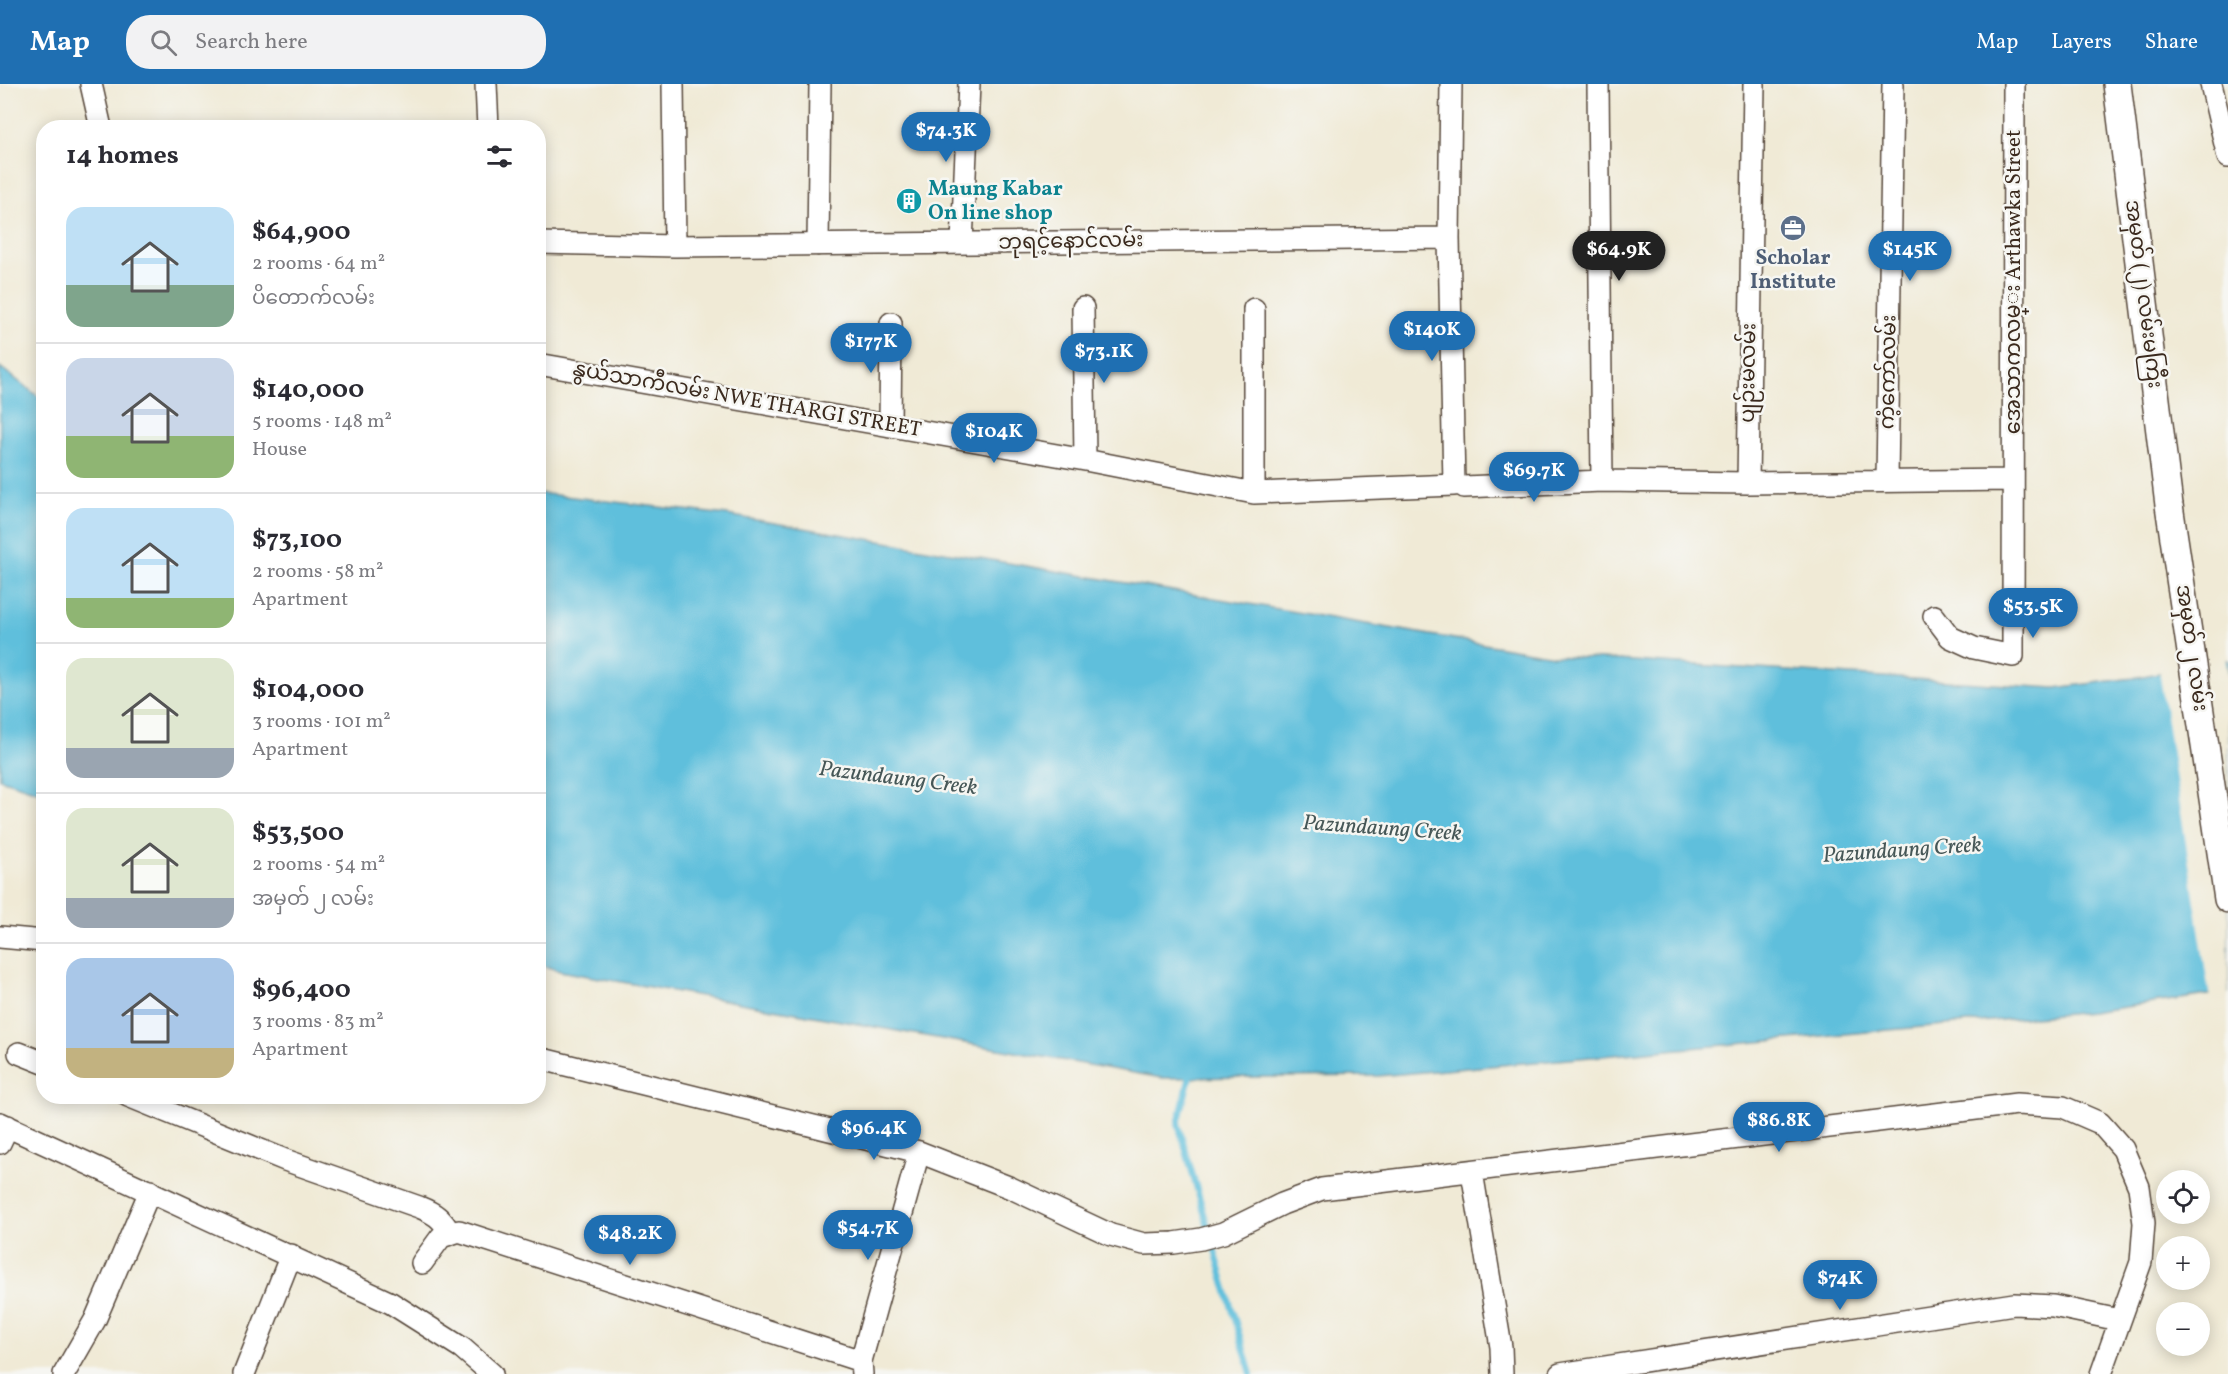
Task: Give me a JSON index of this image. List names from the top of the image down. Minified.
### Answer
{"streets":{"main road":["အမှတ် (၂) လမ်းမကြီး","အမှတ် ၂ လမ်း"],"street":["ဘုရင့်နောင်လမ်း","အေသာကလမ္း Arthawka Street","ကံ့ကော်လမ်း","ပျဉ်းမလမ်း","နွယ်သာကီလမ်း NWE THARGI STREET"]},"crossings":[["အေသာကလမ္း Arthawka Street","နွယ်သာကီလမ်း NWE THARGI STREET"],["အမှတ် (၂) လမ်းမကြီး","အမှတ် ၂ လမ်း"],["ကံ့ကော်လမ်း","နွယ်သာကီလမ်း NWE THARGI STREET"],["ပျဉ်းမလမ်း","နွယ်သာကီလမ်း NWE THARGI STREET"]],"water":["Pazundaung Creek"],"places":{"building":["Maung Kabar On line shop"],"office":["Scholar Institute"]},"page":{"header":"Map","search":"Search here","nav":["Map","Layers","Share"],"price":["$74.3K","$64.9K","$145K","$140K","$177K","$73.1K","$104K","$69.7K","$53.5K","$86.8K","$96.4K","$54.7K","$48.2K","$74K"],"heading":"14 homes","list":[{"name":"$64,900","note":"2 rooms · 64 m² · ပိတောက်လမ်း"},{"name":"$140,000","note":"5 rooms · 148 m² · House"},{"name":"$73,100","note":"2 rooms · 58 m² · Apartment"},{"name":"$104,000","note":"3 rooms · 101 m² · Apartment"},{"name":"$53,500","note":"2 rooms · 54 m² · အမှတ် ၂ လမ်း"},{"name":"$96,400","note":"3 rooms · 83 m² · Apartment"}],"map_buttons":["+","−"]}}
